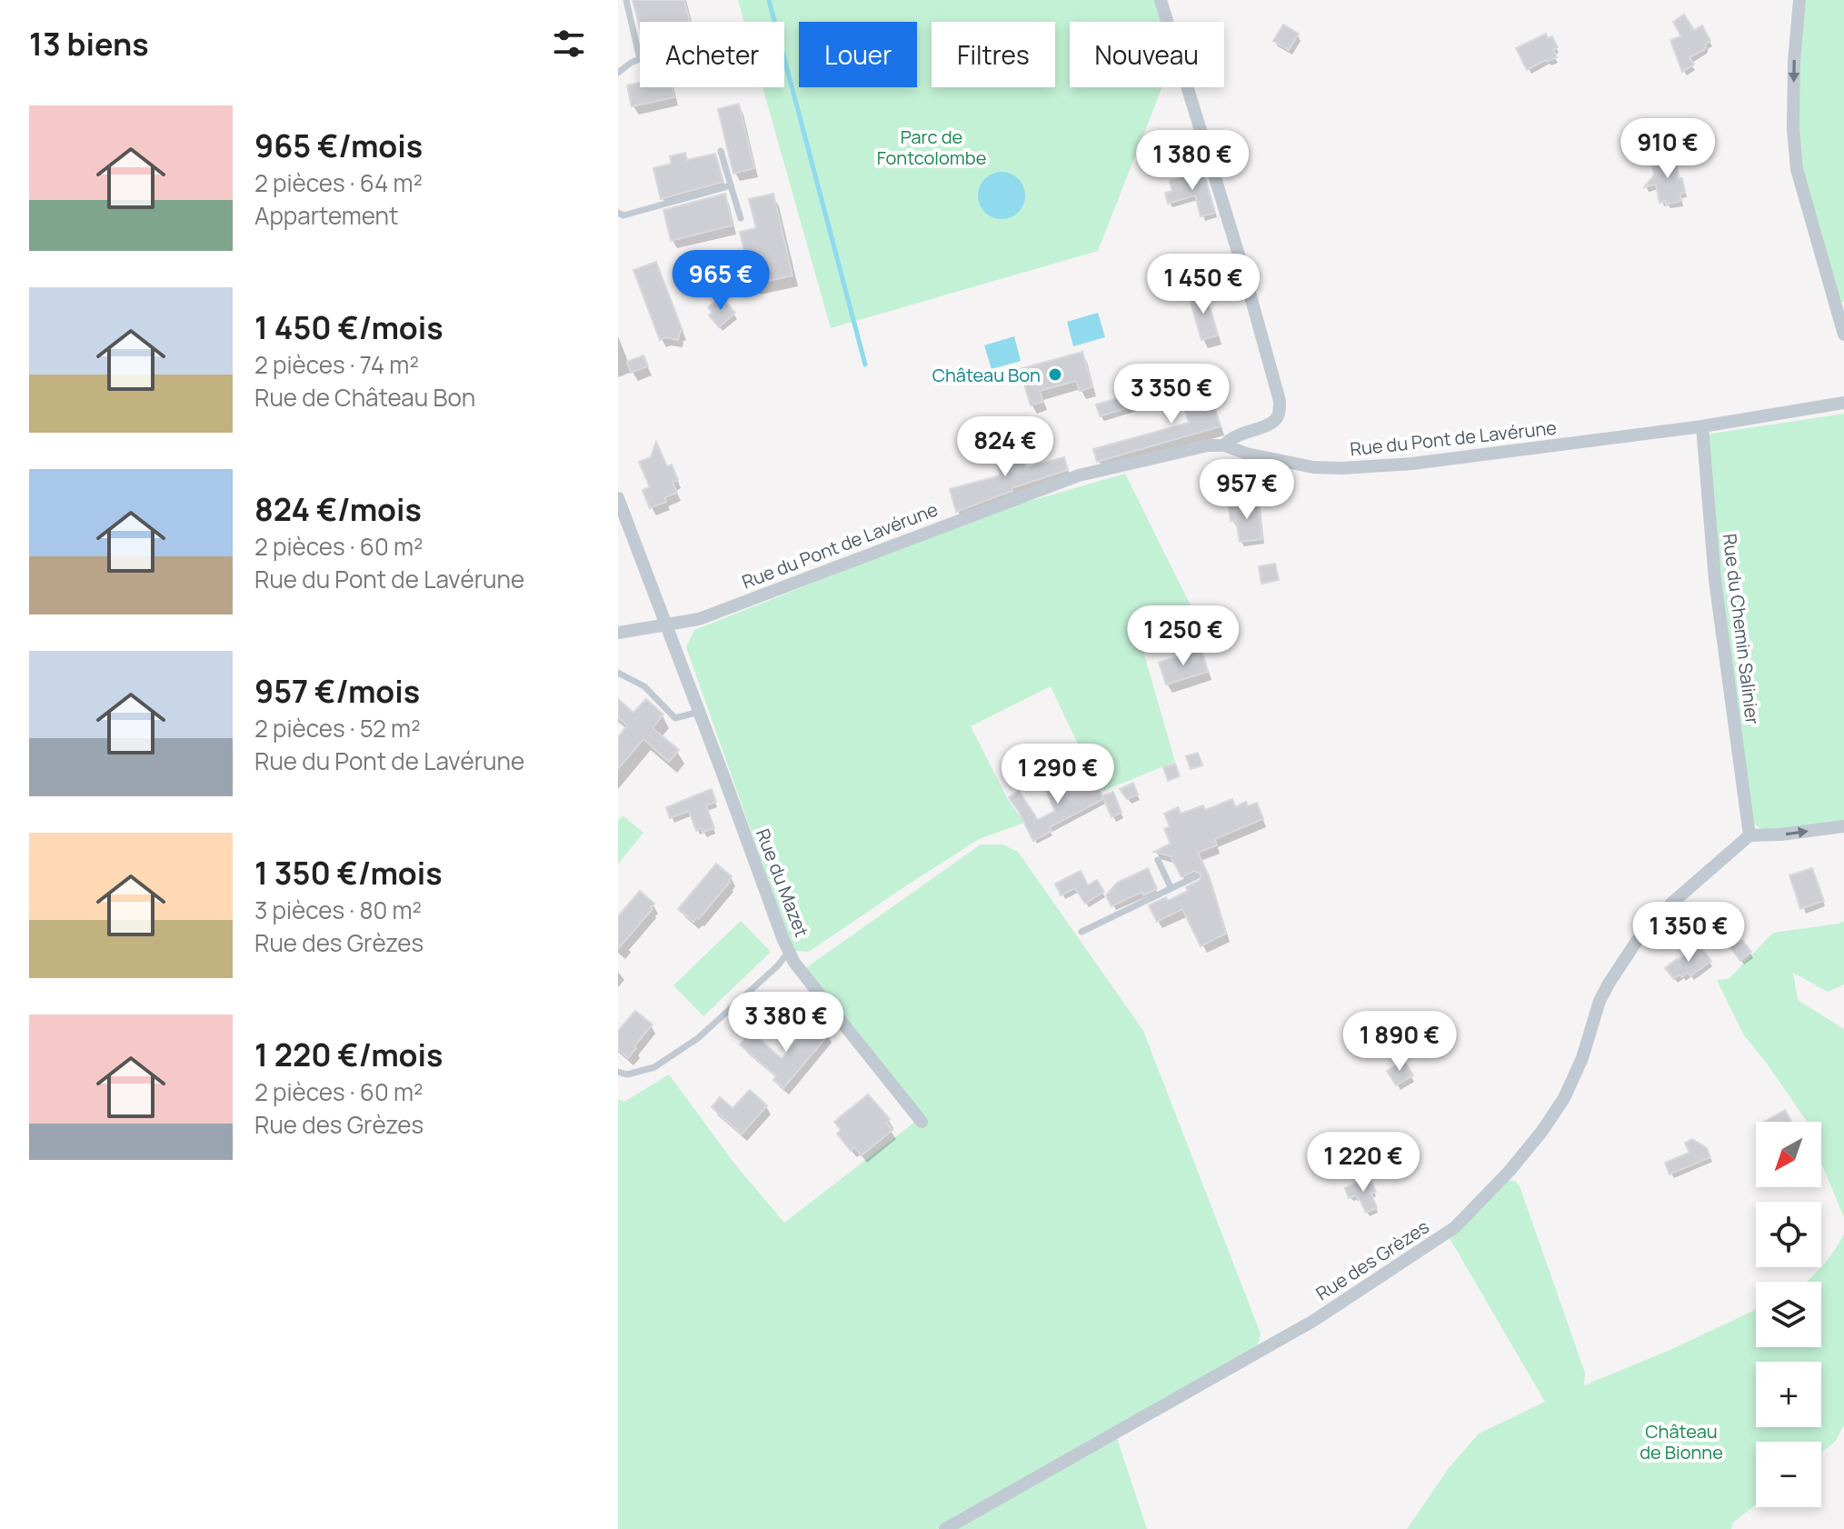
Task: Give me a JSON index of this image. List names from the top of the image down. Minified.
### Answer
{"streets":{"street":["Rue du Pont de Lavérune","Rue du Chemin Salinier","Rue du Mazet","Rue des Grèzes"]},"crossings":[["Rue du Pont de Lavérune","Rue du Chemin Salinier"],["Rue du Pont de Lavérune","Rue du Mazet"],["Rue du Chemin Salinier","Rue des Grèzes"]],"parks":["Parc de Fontcolombe","Château de Bionne"],"places":["Château Bon"],"north":"bottom left","page":{"heading":"13 biens","chip":["Acheter","Louer","Filtres","Nouveau"],"list":[{"name":"965 €/mois","note":"2 pièces · 64 m² · Appartement"},{"name":"1 450 €/mois","note":"2 pièces · 74 m² · Rue de Château Bon"},{"name":"824 €/mois","note":"2 pièces · 60 m² · Rue du Pont de Lavérune"},{"name":"957 €/mois","note":"2 pièces · 52 m² · Rue du Pont de Lavérune"},{"name":"1 350 €/mois","note":"3 pièces · 80 m² · Rue des Grèzes"},{"name":"1 220 €/mois","note":"2 pièces · 60 m² · Rue des Grèzes"}],"price":["910 €","1 380 €","965 €","1 450 €","3 350 €","824 €","957 €","1 250 €","1 290 €","1 350 €","3 380 €","1 890 €","1 220 €"],"map_buttons":["+","−"]}}
